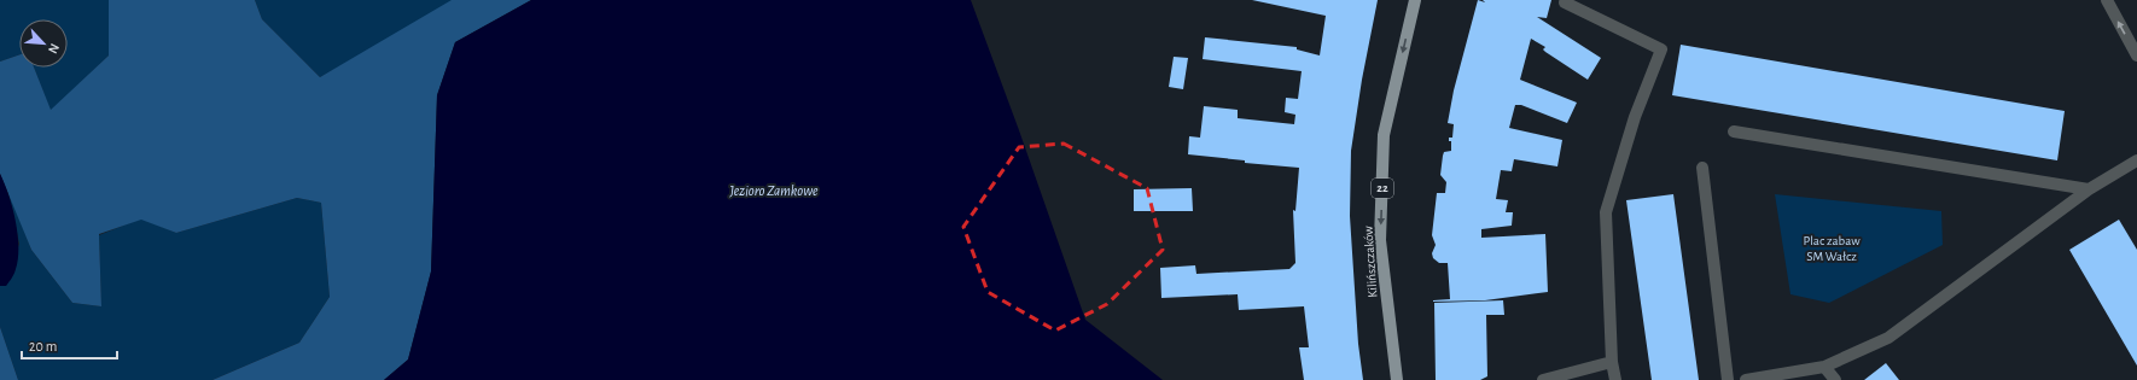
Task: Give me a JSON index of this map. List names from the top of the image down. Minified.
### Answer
{"streets":{"main road":["22","Kilińszczaków"]},"one_way":["Kilińszczaków"],"water":["Jezioro Zamkowe"],"parks":["Plac zabaw SM Wałcz"],"scale_bar":"20 m","north":"bottom right"}
